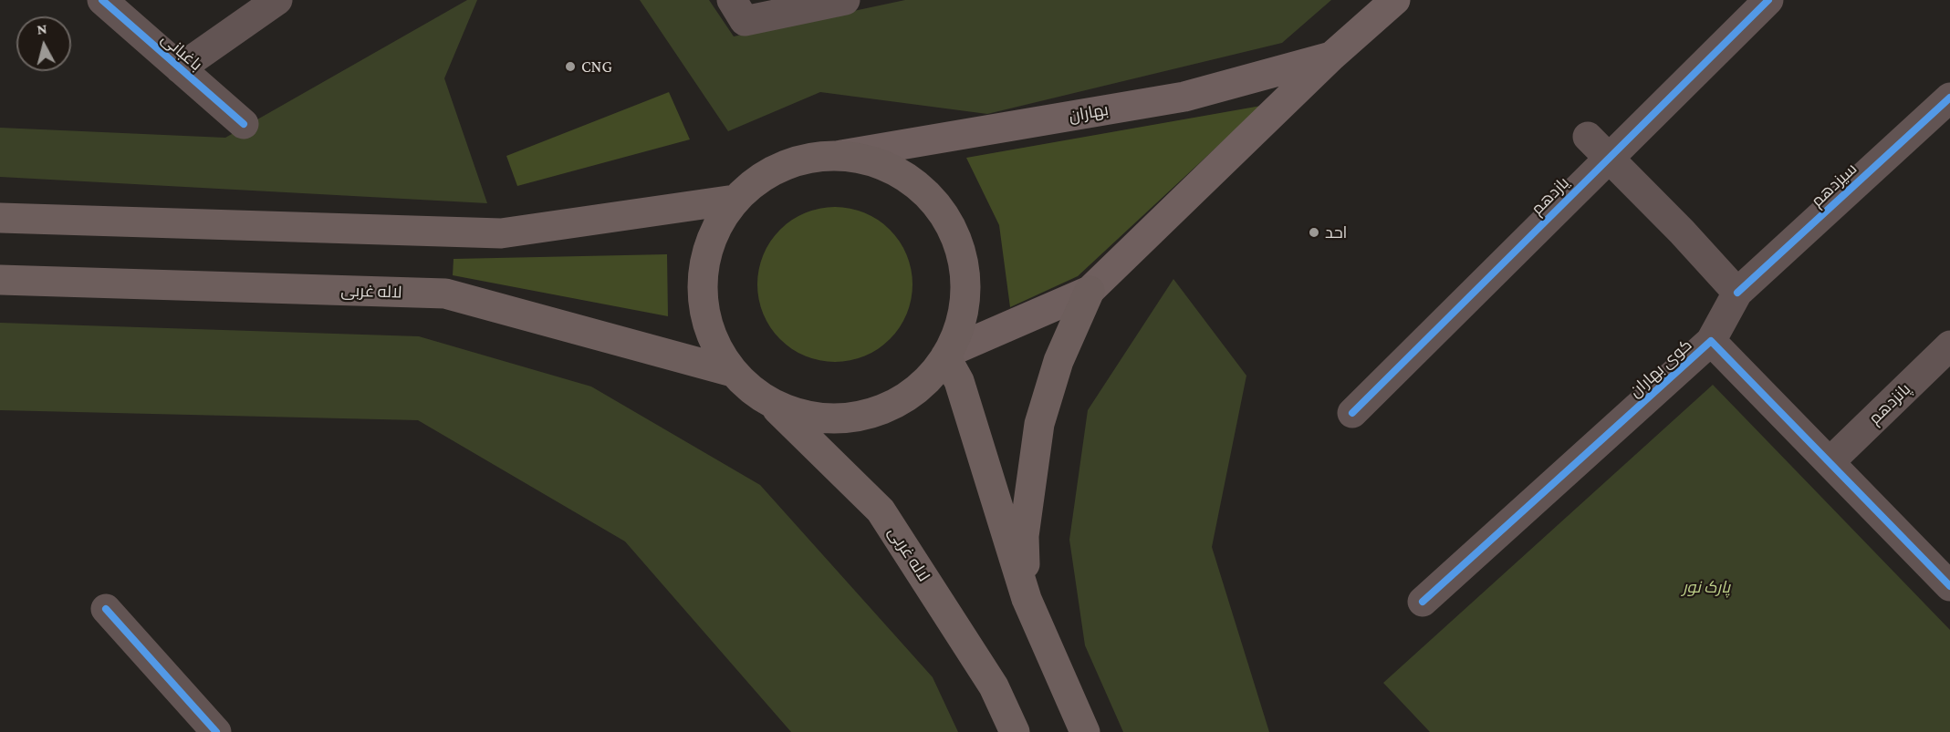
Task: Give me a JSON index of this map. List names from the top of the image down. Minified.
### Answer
{"streets":{"main road":["بهاران","لاله غربی"],"street":["باغبانی","سیزدهم","یازدهم","کوی بهاران","پانزدهم"]},"crossings":[["سیزدهم","کوی بهاران"],["کوی بهاران","پانزدهم"]],"parks":["پارک نور"],"places":["CNG","احد"],"north":"top"}
